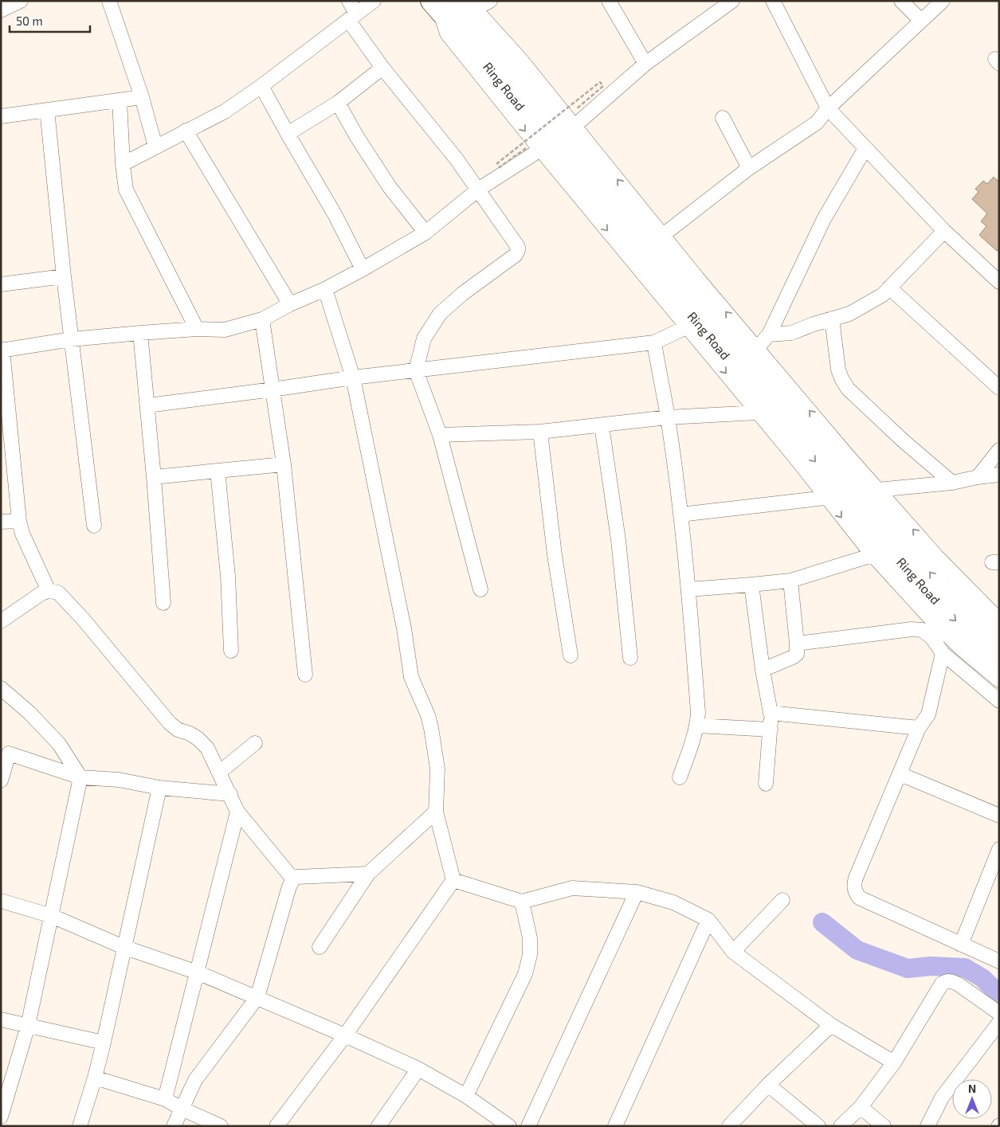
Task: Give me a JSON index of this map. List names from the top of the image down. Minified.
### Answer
{"streets":{"highway":["Ring Road"]},"scale_bar":"50 m","north":"top"}
